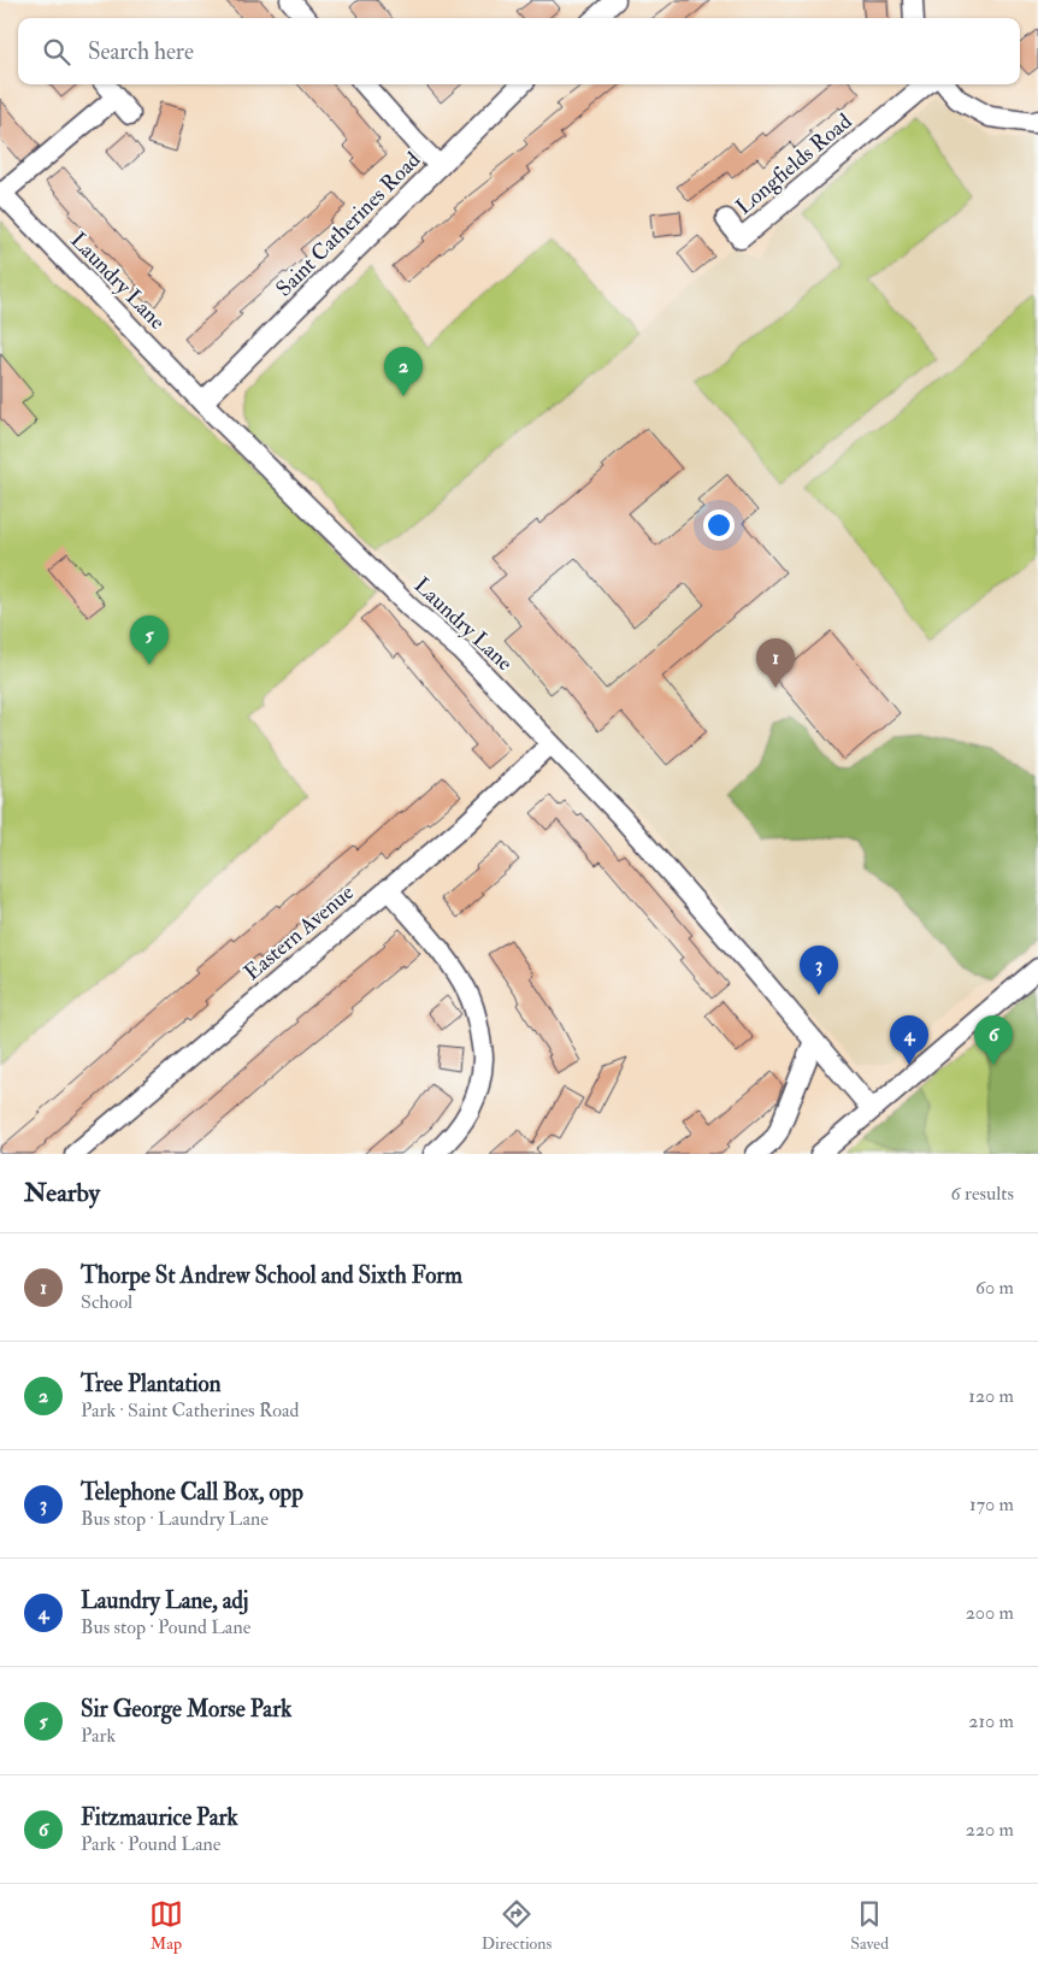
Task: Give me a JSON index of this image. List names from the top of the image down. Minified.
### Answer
{"streets":{"street":["Longfields Road","Saint Catherines Road","Laundry Lane","Eastern Avenue"]},"crossings":[["Saint Catherines Road","Laundry Lane"],["Laundry Lane","Eastern Avenue"]],"page":{"search":"Search here","pins":["2","5","1","3","4","6"],"heading":["Nearby","6 results"],"list":[{"mark":"1","name":"Thorpe St Andrew School and Sixth Form","note":"School","value":"60 m"},{"mark":"2","name":"Tree Plantation","note":"Park · Saint Catherines Road","value":"120 m"},{"mark":"3","name":"Telephone Call Box, opp","note":"Bus stop · Laundry Lane","value":"170 m"},{"mark":"4","name":"Laundry Lane, adj","note":"Bus stop · Pound Lane","value":"200 m"},{"mark":"5","name":"Sir George Morse Park","note":"Park","value":"210 m"},{"mark":"6","name":"Fitzmaurice Park","note":"Park · Pound Lane","value":"220 m"}],"nav":["Map","Directions","Saved"]}}
